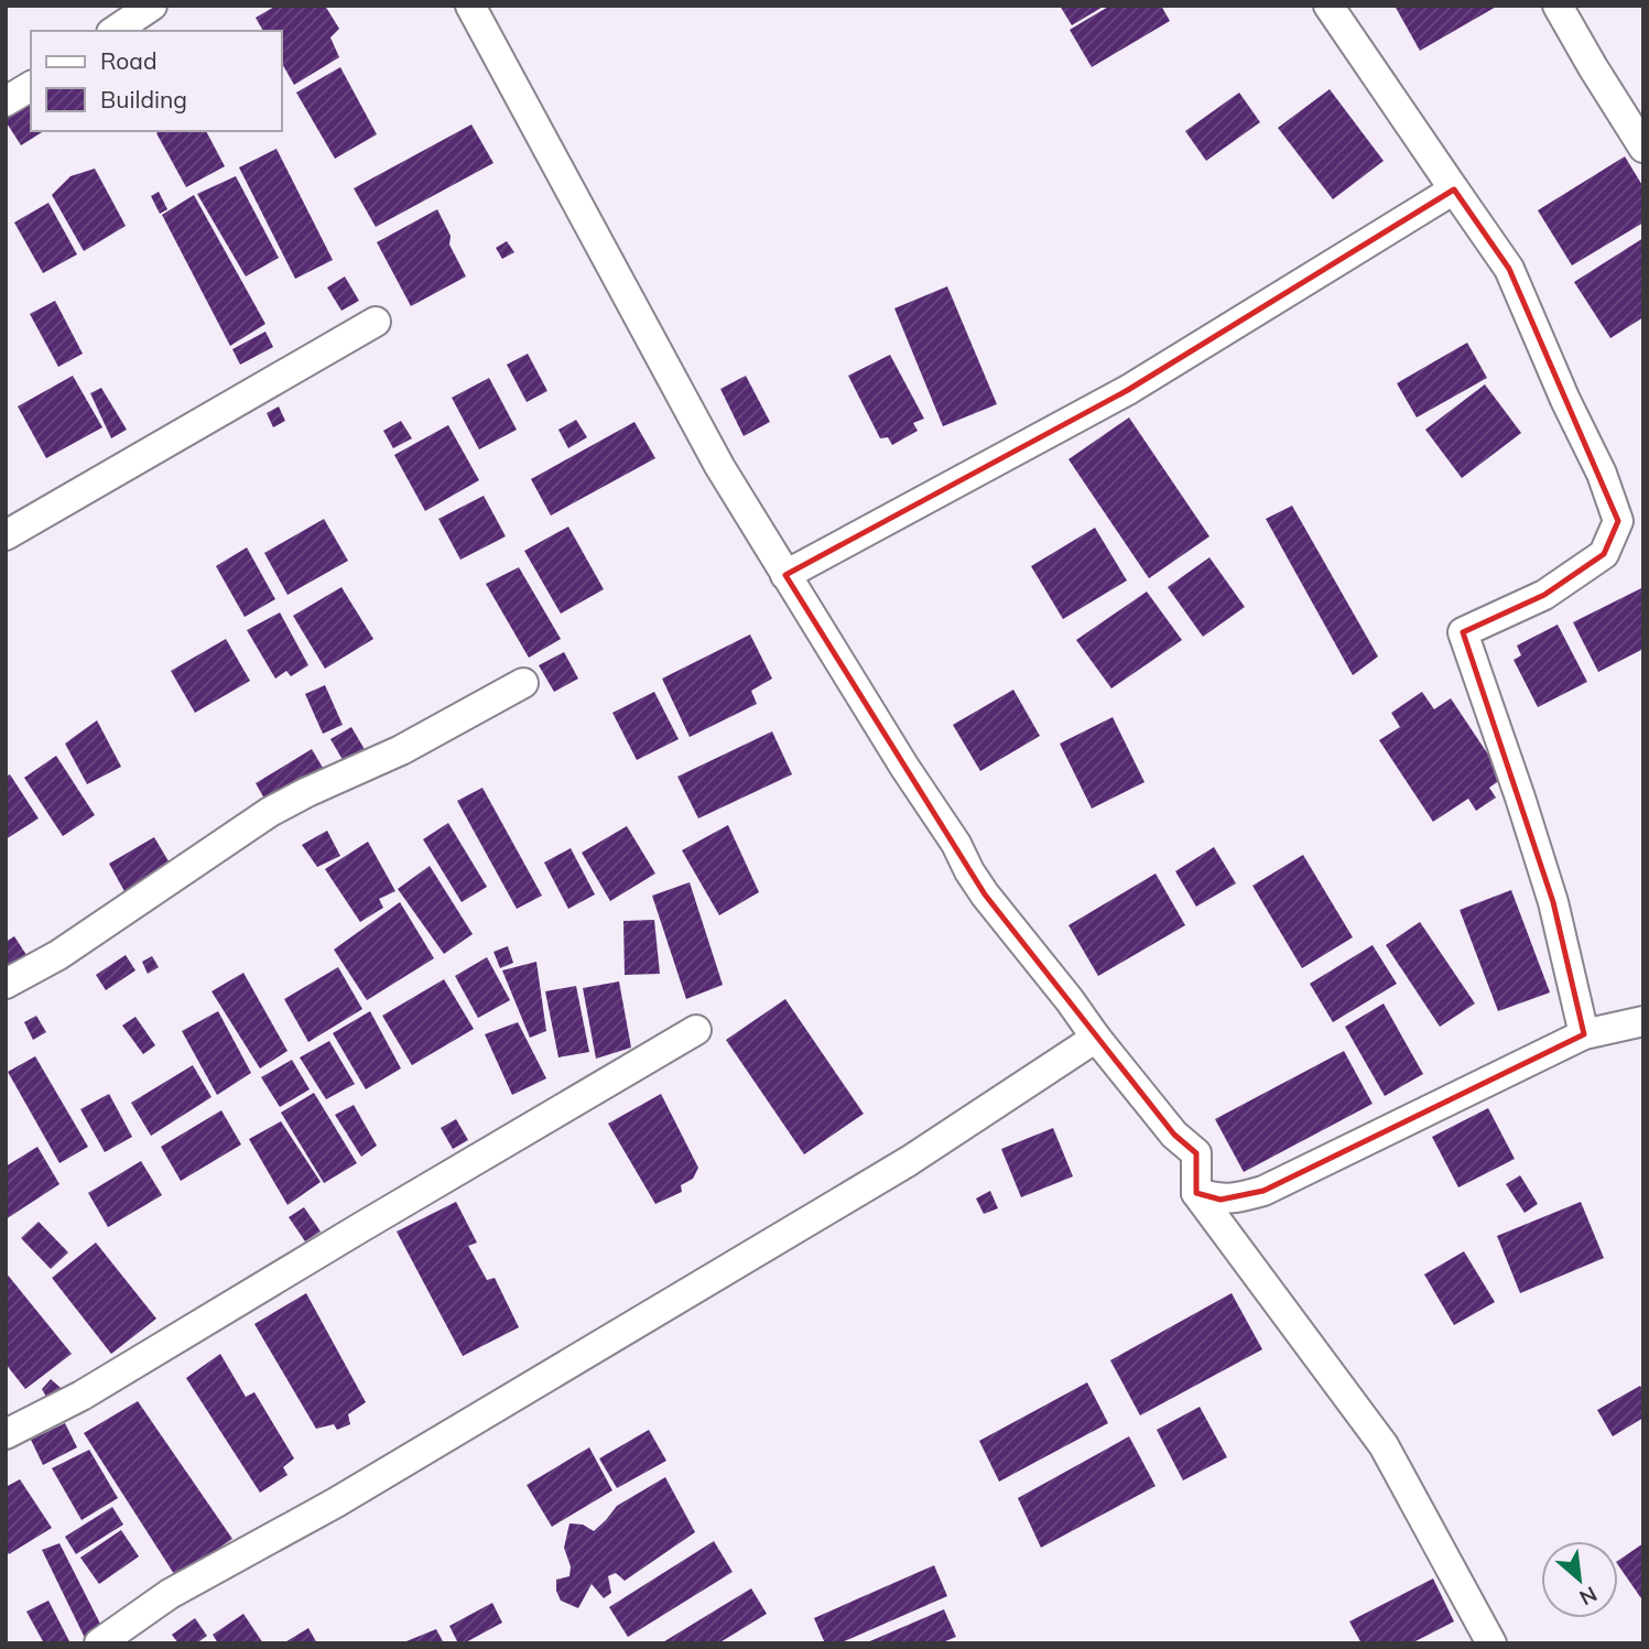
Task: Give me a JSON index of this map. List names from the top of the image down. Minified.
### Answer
{"legend":["Road","Building"],"north":"bottom right"}
